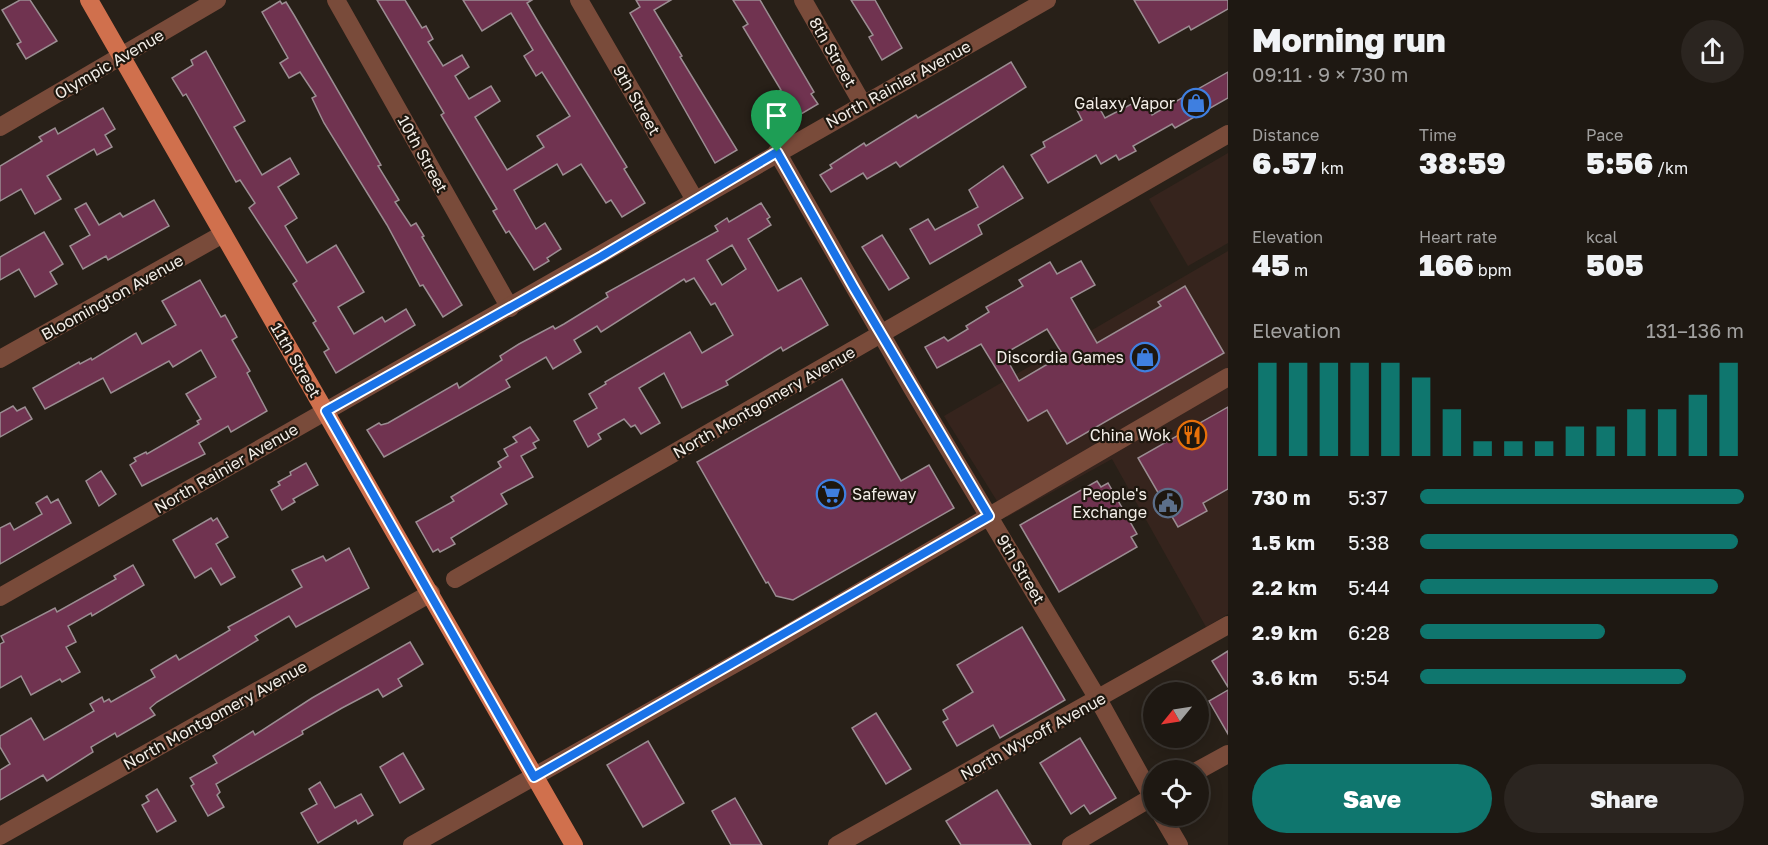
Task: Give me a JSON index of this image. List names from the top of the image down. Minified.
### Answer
{"streets":{"main road":["11th Street"],"street":["8th Street","Olympic Avenue","North Rainier Avenue","9th Street","10th Street","Bloomington Avenue","North Montgomery Avenue","North Wycoff Avenue"]},"crossings":[["8th Street","North Rainier Avenue"],["Olympic Avenue","11th Street"],["North Rainier Avenue","9th Street"],["North Rainier Avenue","10th Street"],["North Rainier Avenue","11th Street"],["9th Street","North Montgomery Avenue"],["9th Street","North Wycoff Avenue"],["Bloomington Avenue","11th Street"],["11th Street","North Montgomery Avenue"]],"places":{"shop":["Galaxy Vapor","Discordia Games"],"restaurant":["China Wok"],"supermarket":["Safeway"],"public building":["People's Exchange"]},"north":"bottom left","page":{"heading":["Morning run","09:11 · 9 × 730 m"],"stats":[["Distance","6.57 km"],["Time","38:59"],["Pace","5:56 /km"],["Elevation","45 m"],["Heart rate","166 bpm"],["kcal","505"]],"chart":["Elevation","131–136 m"],"list":[{"name":"730 m","note":"5:37"},{"name":"1.5 km","note":"5:38"},{"name":"2.2 km","note":"5:44"},{"name":"2.9 km","note":"6:28"},{"name":"3.6 km","note":"5:54"}],"buttons":["Save","Share"]}}
